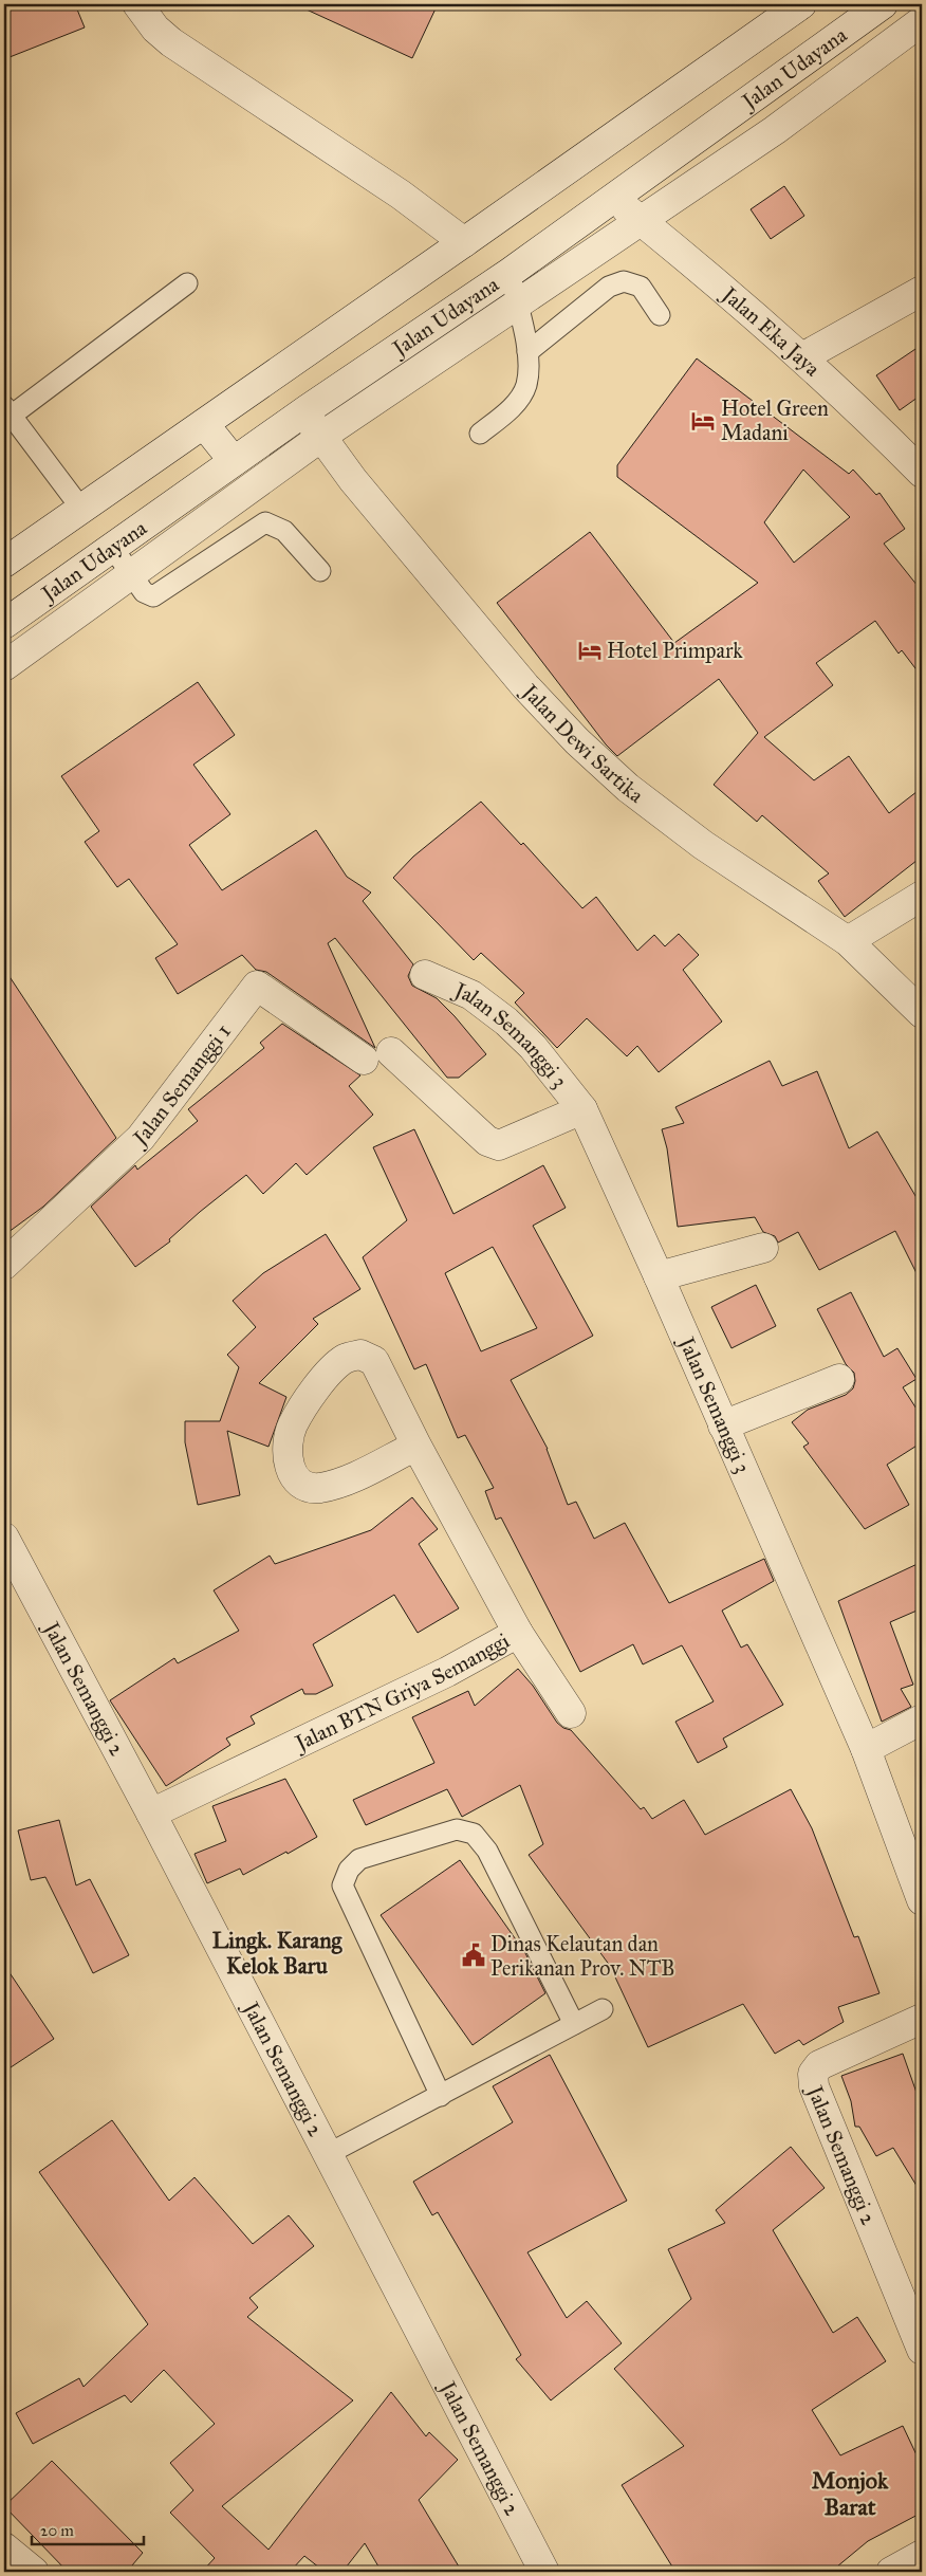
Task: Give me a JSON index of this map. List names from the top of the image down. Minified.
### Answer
{"streets":{"street":["Jalan Udayana","Jalan Eka Jaya","Jalan Dewi Sartika","Jalan Semanggi 3","Jalan Semanggi 1","Jalan Semanggi 2","Jalan BTN Griya Semanggi"]},"crossings":[["Jalan Udayana","Jalan Eka Jaya"],["Jalan Udayana","Jalan Dewi Sartika"],["Jalan Semanggi 3","Jalan Semanggi 1"],["Jalan Semanggi 2","Jalan BTN Griya Semanggi"]],"districts":["Lingk. Karang Kelok Baru","Monjok Barat"],"places":{"hotel":["Hotel Green Madani","Hotel Primpark"],"public building":["Dinas Kelautan dan Perikanan Prov. NTB"]},"scale_bar":"20 m"}
